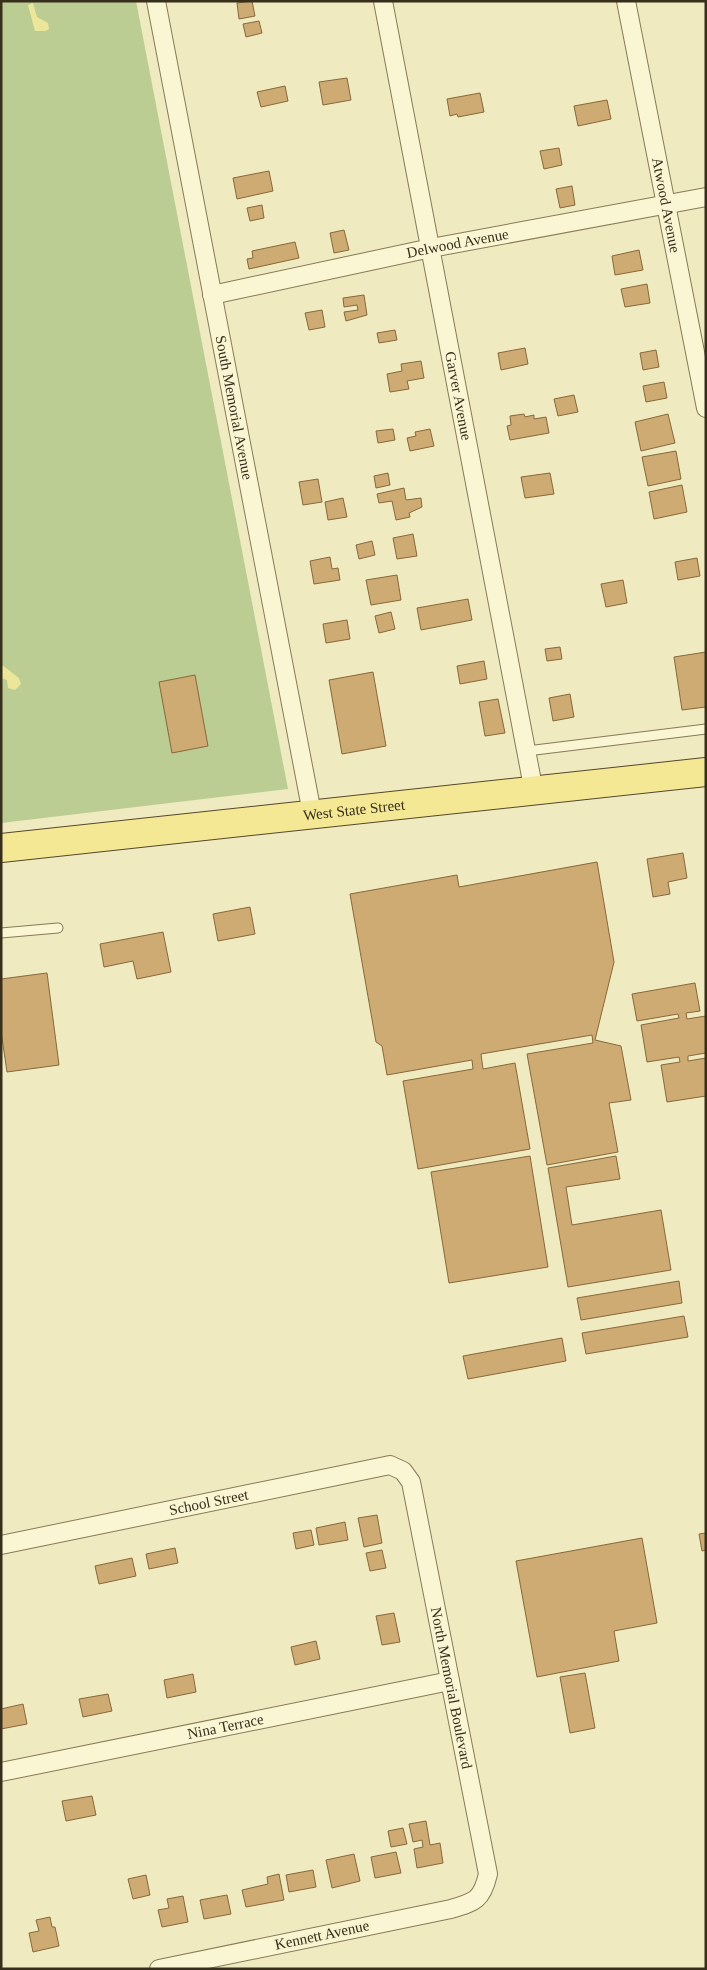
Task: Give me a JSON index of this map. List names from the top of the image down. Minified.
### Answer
{"streets":{"main road":["West State Street"],"street":["Atwood Avenue","Delwood Avenue","Garver Avenue","South Memorial Avenue","School Street","North Memorial Boulevard","Nina Terrace","Kennett Avenue"]},"crossings":[["Atwood Avenue","Delwood Avenue"],["Delwood Avenue","Garver Avenue"],["Delwood Avenue","South Memorial Avenue"],["Garver Avenue","West State Street"],["South Memorial Avenue","West State Street"],["School Street","North Memorial Boulevard"],["North Memorial Boulevard","Nina Terrace"],["North Memorial Boulevard","Kennett Avenue"]]}
